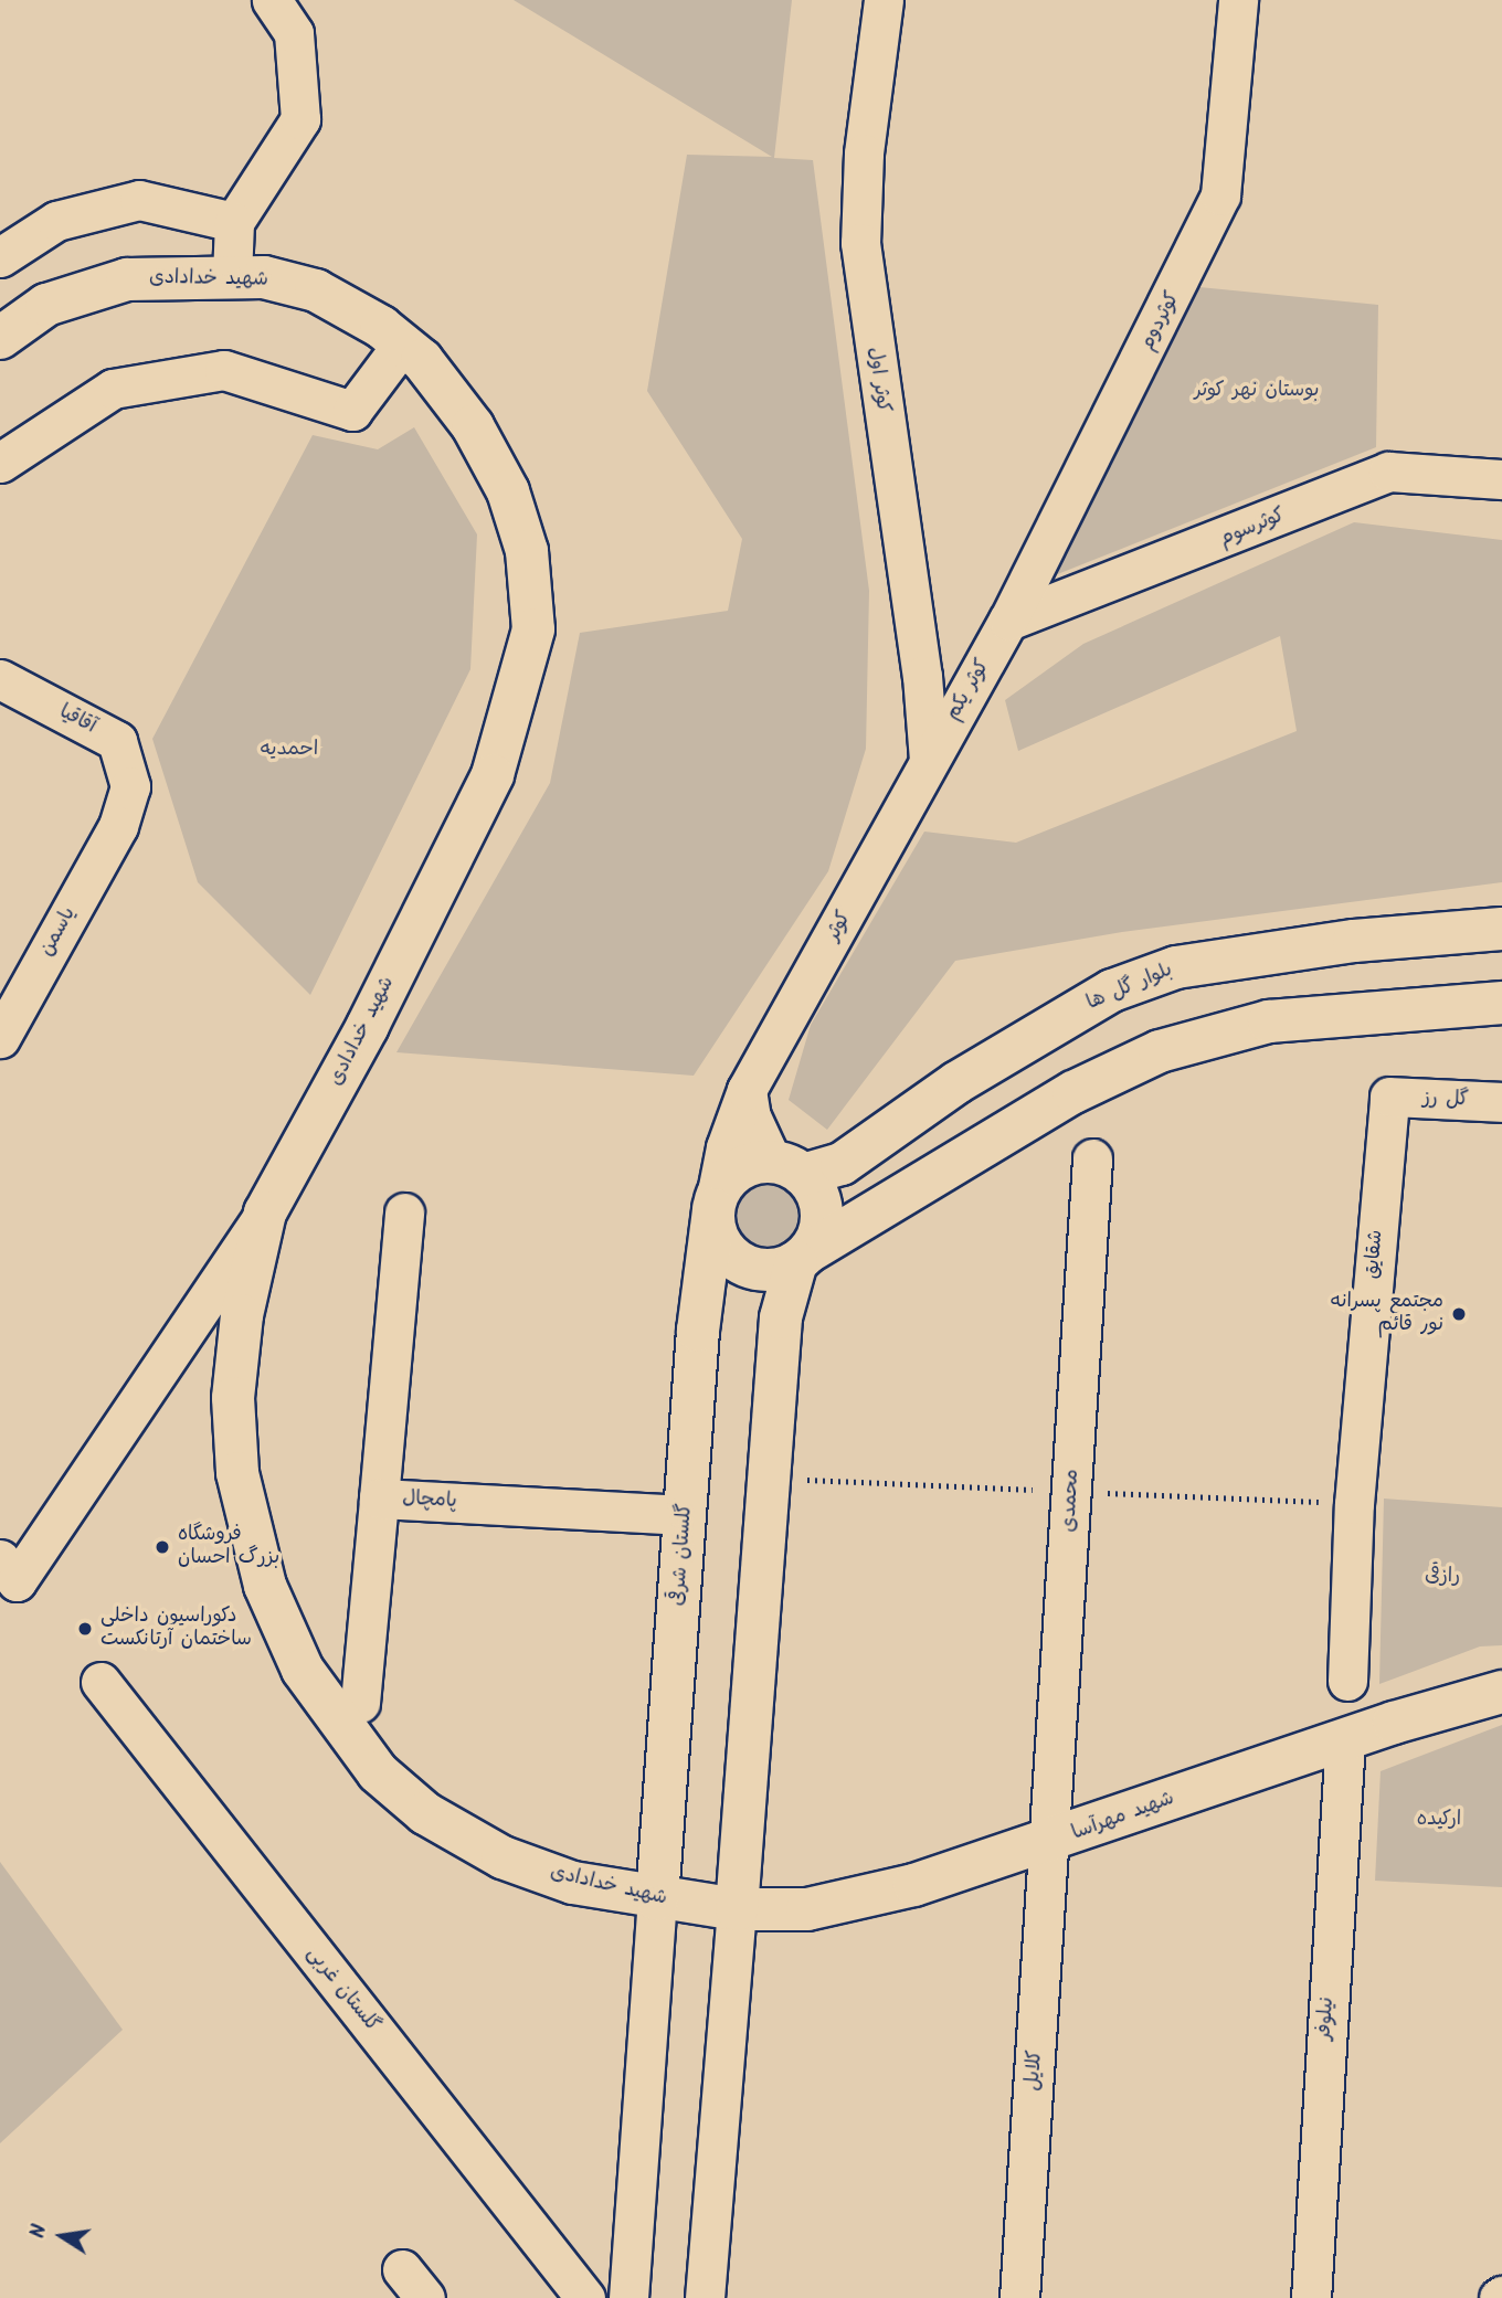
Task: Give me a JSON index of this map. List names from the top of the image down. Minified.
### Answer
{"streets":{"main road":["شهید خدادادی","بلوار گل ها","گلستان شرقی","شهید مهرآسا"],"street":["کوثردوم","کوثر اول","کوثرسوم","کوثر یکم","آقاقیا","کوثر","یاسمن","گل رز","شقایق","پامچال","محمدی","گلستان غربی","نیلوفر","کلایل"]},"crossings":[["شهید خدادادی","گلستان شرقی"],["شهید خدادادی","شهید مهرآسا"],["کوثردوم","کوثرسوم"],["کوثردوم","کوثر یکم"],["کوثر اول","کوثر یکم"],["کوثر اول","کوثر"],["کوثرسوم","کوثر یکم"],["کوثر یکم","کوثر"],["آقاقیا","یاسمن"],["کوثر","بلوار گل ها"],["کوثر","گلستان شرقی"],["بلوار گل ها","گلستان شرقی"],["گل رز","شقایق"],["پامچال","گلستان شرقی"],["محمدی","شهید مهرآسا"],["محمدی","کلایل"],["شهید مهرآسا","نیلوفر"],["شهید مهرآسا","کلایل"]],"parks":["بوستان نهر کوثر","احمدیه","رازقی","ارکیده"],"places":["مجتمع پسرانه نور قائم","فروشگاه بزرگ احسان","دکوراسیون داخلی ساختمان آرتانکست"],"north":"left"}
